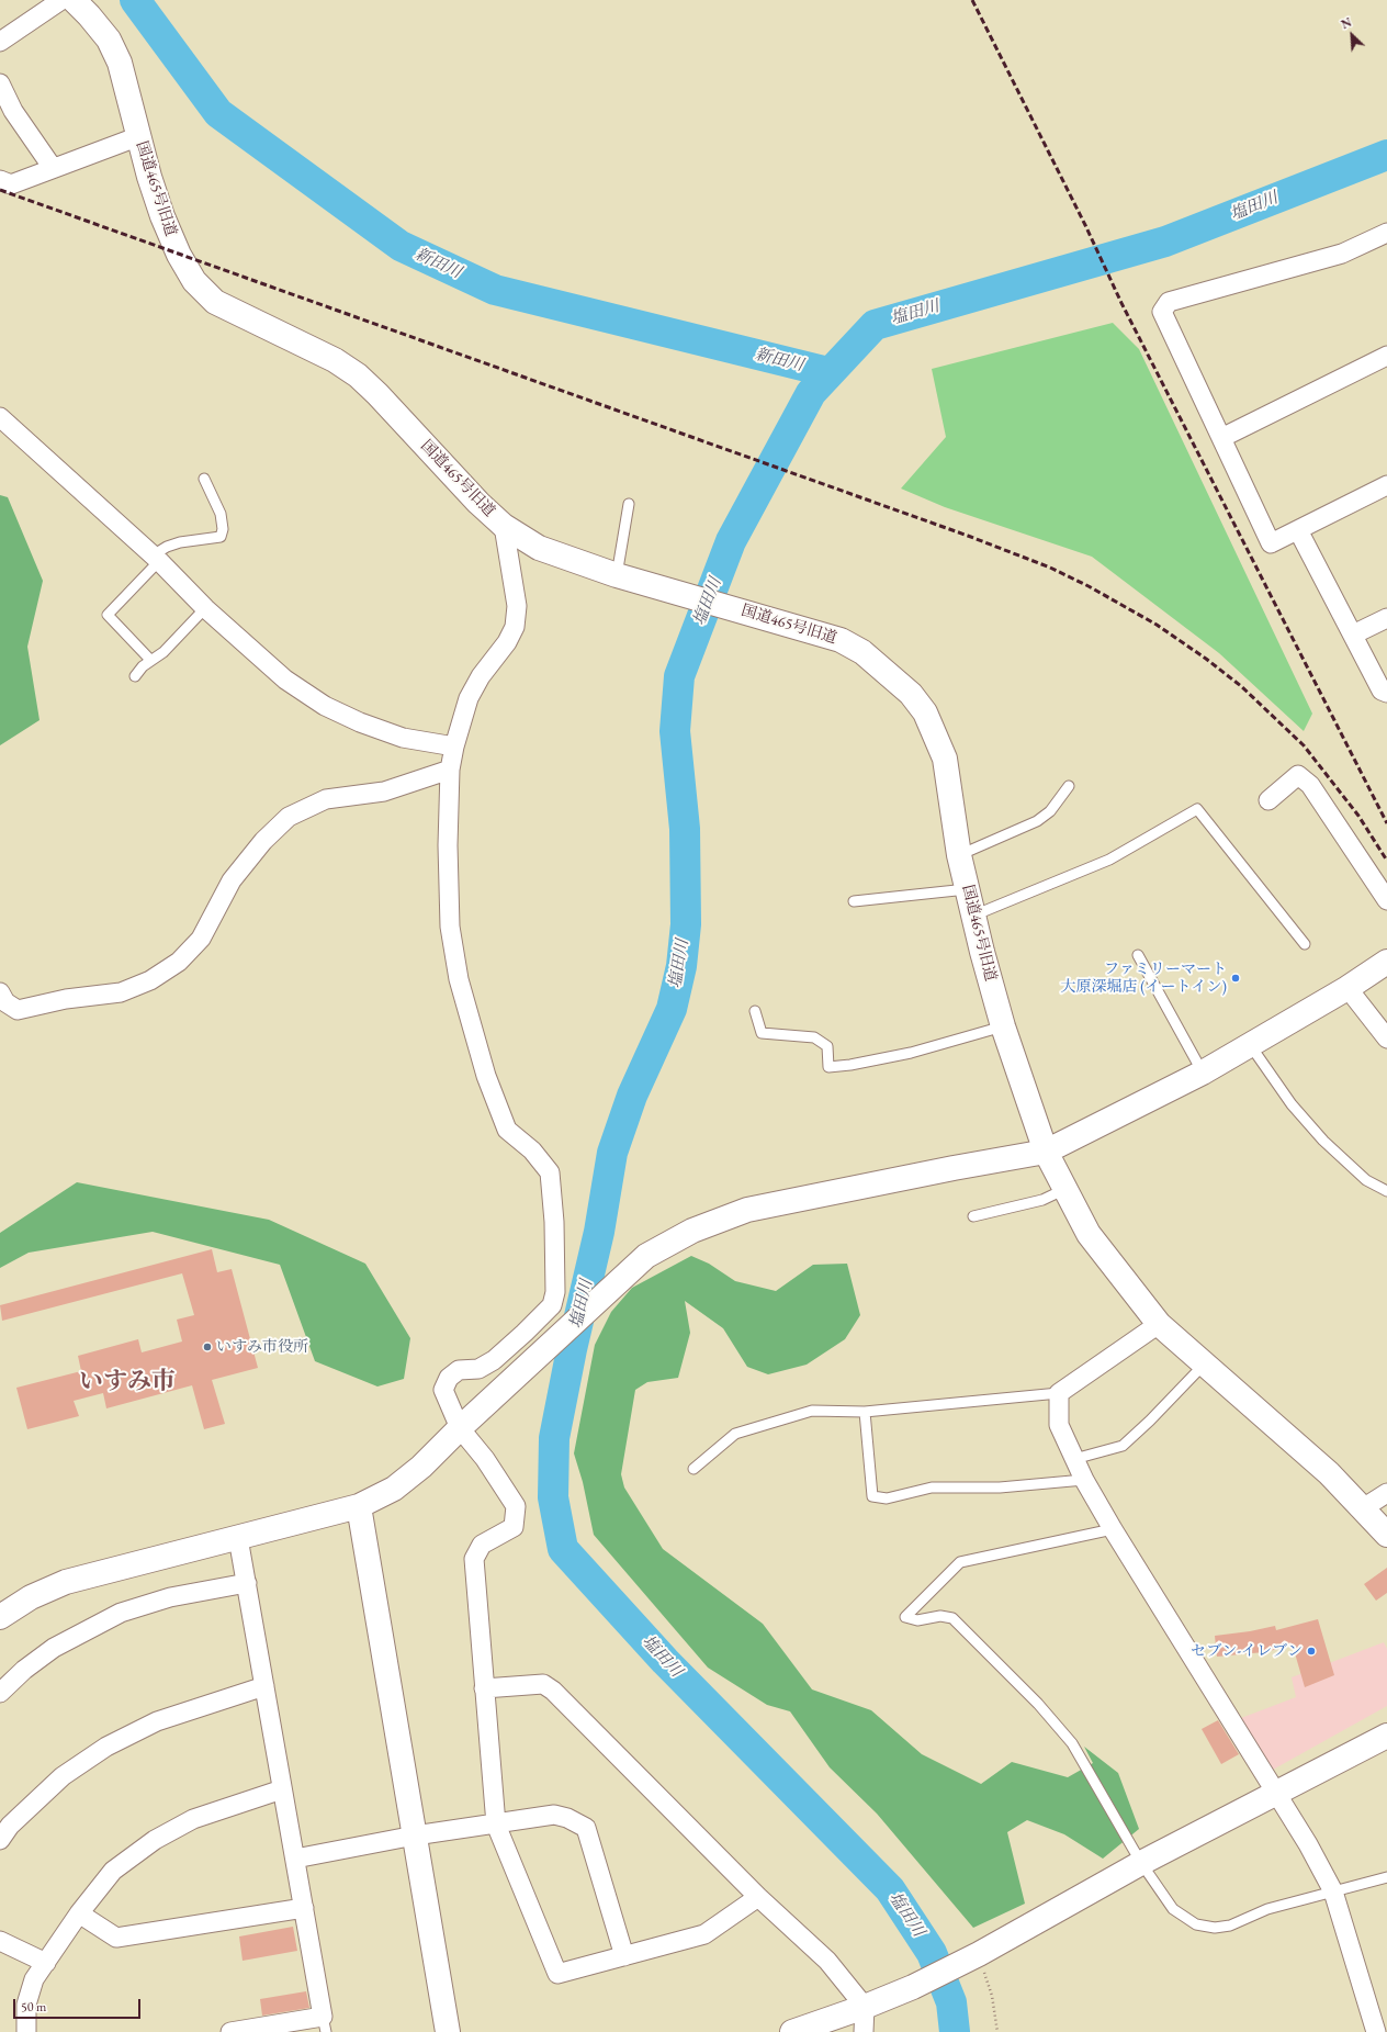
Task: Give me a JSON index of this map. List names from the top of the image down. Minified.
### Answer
{"streets":{"street":["国道465号旧道"]},"districts":["いすみ市"],"water":["塩田川","新田川"],"places":["ファミリーマート 大原深堀店 (イートイン)","いすみ市役所","セブン-イレブン"],"scale_bar":"50 m","north":"top left"}
